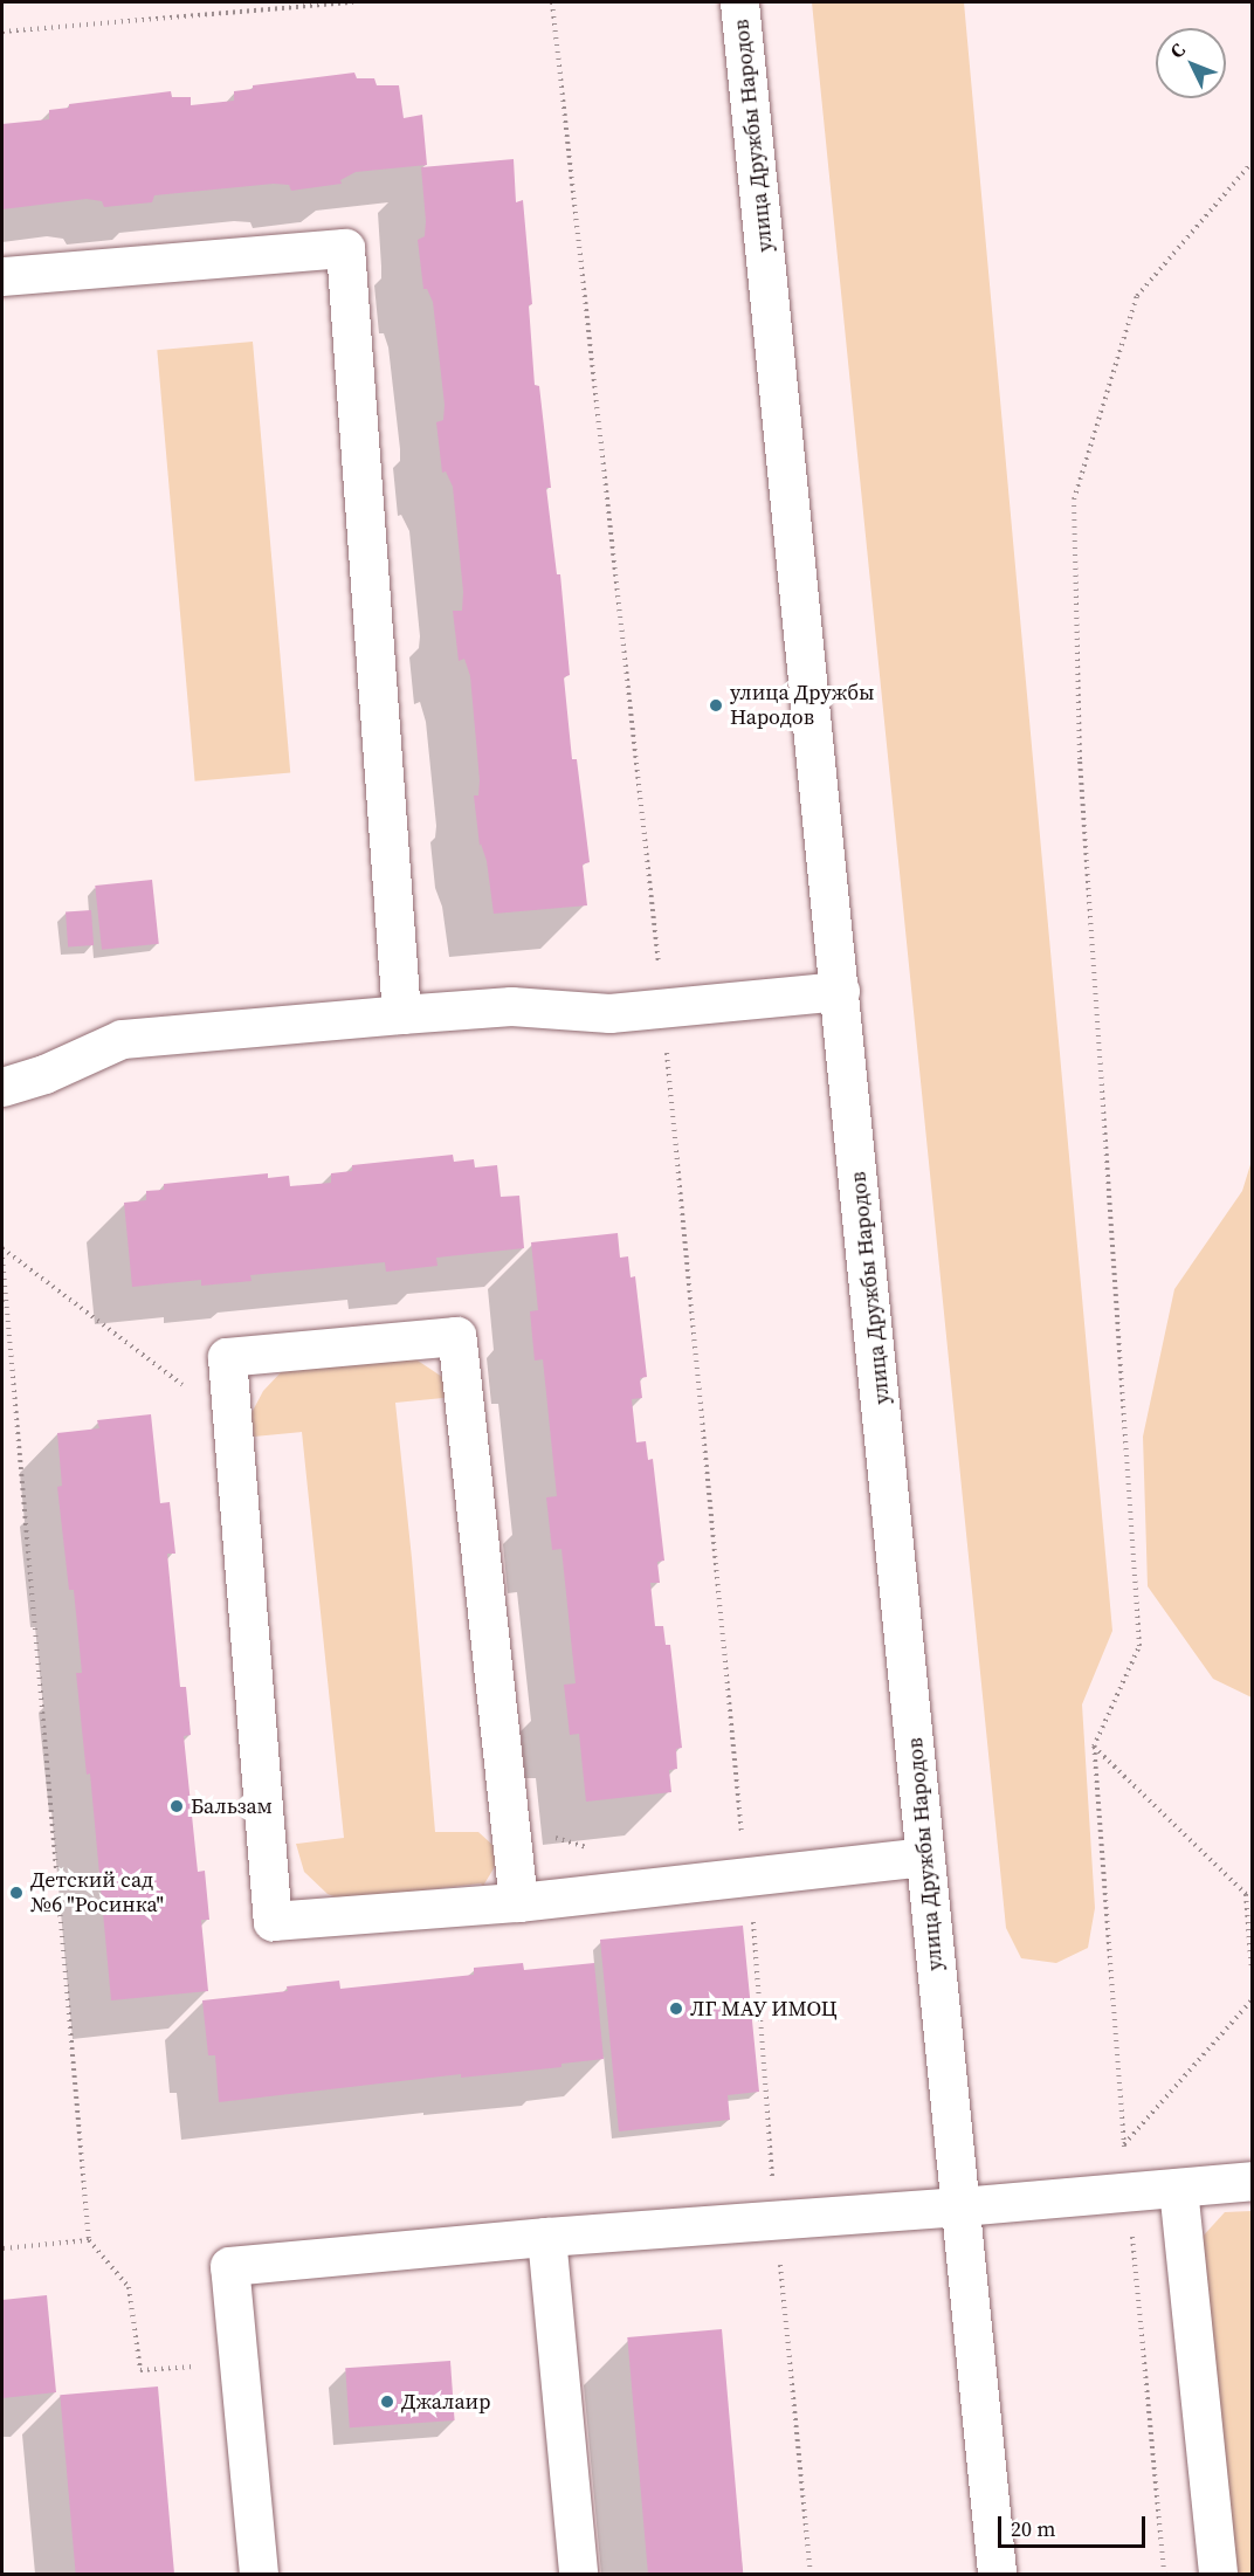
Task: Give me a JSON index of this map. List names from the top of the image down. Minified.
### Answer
{"streets":{"street":["улица Дружбы Народов"]},"places":["улица Дружбы Народов","Бальзам","Детский сад №6 \"Росинка\"","ЛГ МАУ ИМОЦ","Джалаир"],"scale_bar":"20 m","north":"top left"}
